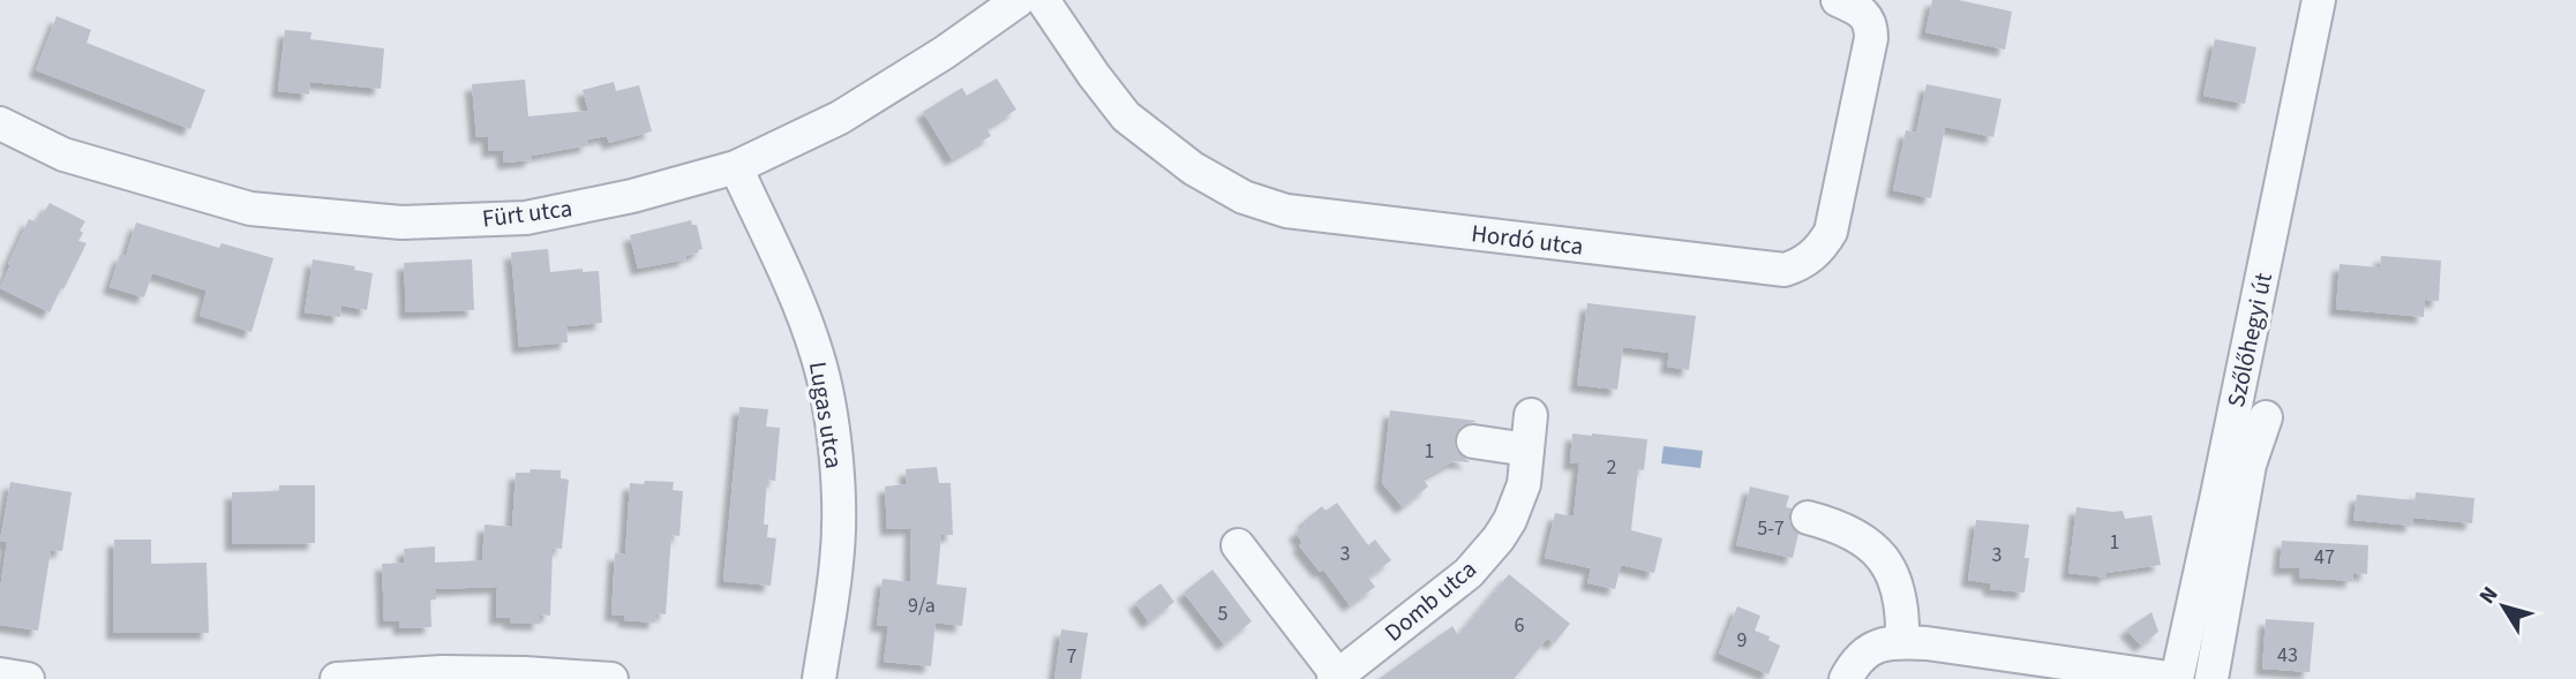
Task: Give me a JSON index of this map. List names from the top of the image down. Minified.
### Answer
{"streets":{"street":["Fürt utca","Hordó utca","Szőlőhegyi út","Lugas utca","Domb utca"]},"crossings":[["Fürt utca","Lugas utca"]],"house_numbers":["1","2","5-7","1","3","3","47","9/a","5","6","9","43","7"],"north":"top left"}
